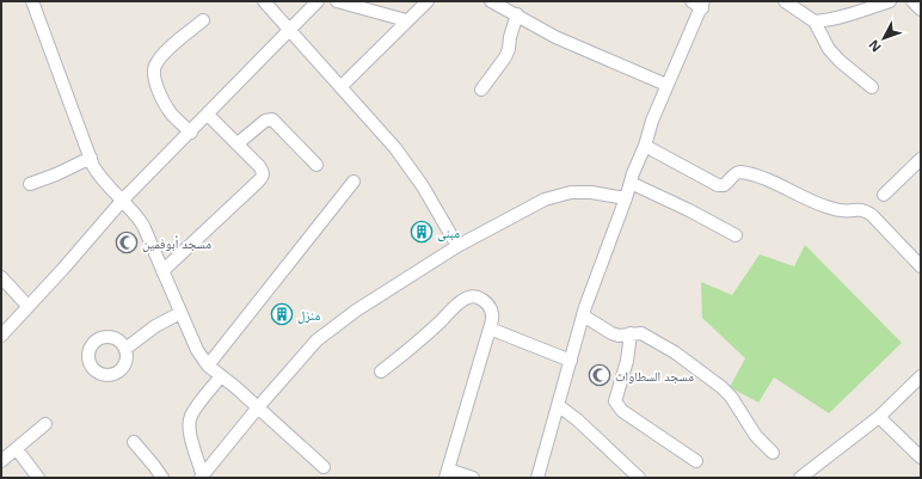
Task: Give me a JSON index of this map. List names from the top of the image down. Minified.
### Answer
{"places":{"building":["مبنى","منزل"],"mosque":["مسجد أبوفمين","مسجد السطاوات"]},"north":"bottom left"}
